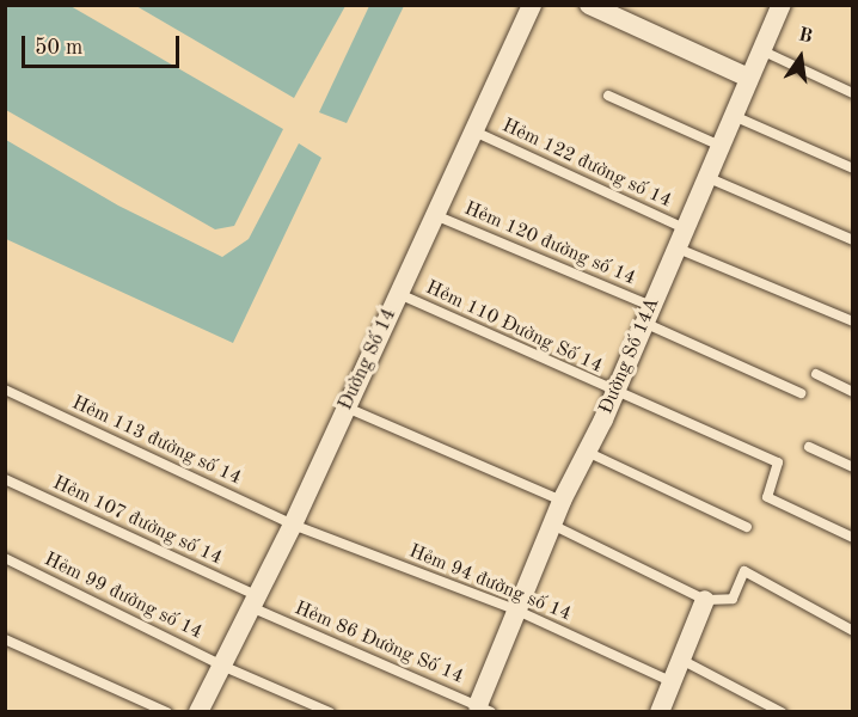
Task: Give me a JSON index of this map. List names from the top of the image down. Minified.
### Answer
{"streets":{"street":["Đường Số 14A","Đường Số 14"],"lane":["Hẻm 122 đường số 14","Hẻm 120 đường số 14","Hẻm 110 Đường Số 14","Hẻm 113 đường số 14","Hẻm 107 đường số 14","Hẻm 94 đường số 14","Hẻm 99 đường số 14","Hẻm 86 Đường Số 14"]},"crossings":[["Hẻm 122 đường số 14","Đường Số 14A"],["Hẻm 122 đường số 14","Đường Số 14"],["Hẻm 120 đường số 14","Đường Số 14A"],["Hẻm 120 đường số 14","Đường Số 14"],["Hẻm 110 Đường Số 14","Đường Số 14A"],["Hẻm 110 Đường Số 14","Đường Số 14"],["Đường Số 14A","Hẻm 94 đường số 14"],["Đường Số 14A","Hẻm 86 Đường Số 14"],["Đường Số 14","Hẻm 113 đường số 14"],["Đường Số 14","Hẻm 107 đường số 14"],["Đường Số 14","Hẻm 94 đường số 14"],["Đường Số 14","Hẻm 99 đường số 14"],["Đường Số 14","Hẻm 86 Đường Số 14"],["Hẻm 113 đường số 14","Hẻm 94 đường số 14"],["Hẻm 107 đường số 14","Hẻm 86 Đường Số 14"]],"scale_bar":"50 m","north":"top"}
